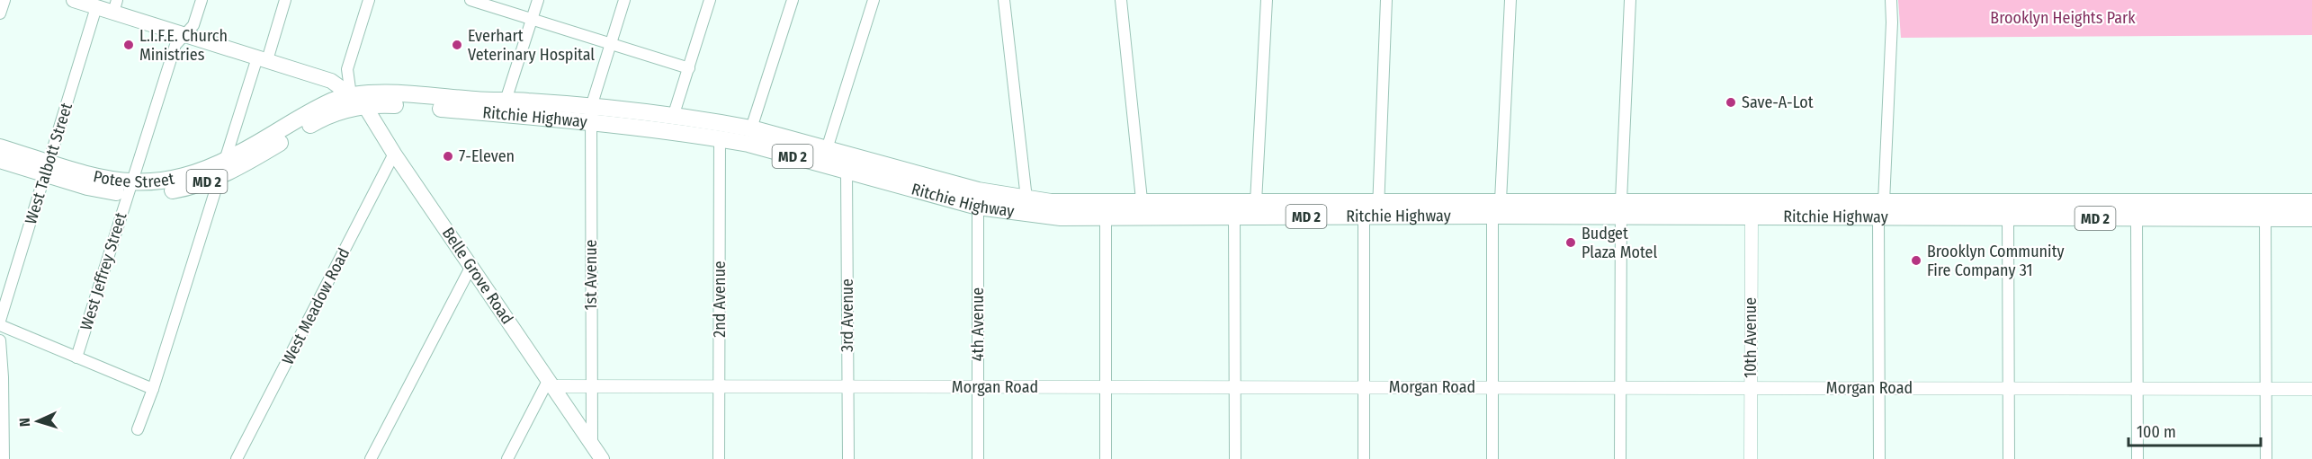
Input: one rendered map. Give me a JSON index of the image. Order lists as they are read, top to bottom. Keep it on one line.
{"streets":{"main road":["Ritchie Highway","MD 2","Potee Street","Belle Grove Road"],"street":["West Talbott Street","West Jeffrey Street","1st Avenue","2nd Avenue","West Meadow Road","3rd Avenue","4th Avenue","10th Avenue","Morgan Road"]},"crossings":[["Ritchie Highway","Potee Street"],["Ritchie Highway","1st Avenue"],["Ritchie Highway","Belle Grove Road"],["Ritchie Highway","2nd Avenue"],["Ritchie Highway","3rd Avenue"],["Ritchie Highway","4th Avenue"],["Ritchie Highway","10th Avenue"],["West Talbott Street","Potee Street"],["Potee Street","West Jeffrey Street"],["Potee Street","Belle Grove Road"],["1st Avenue","Belle Grove Road"],["1st Avenue","Morgan Road"],["Belle Grove Road","West Meadow Road"],["Belle Grove Road","Morgan Road"],["2nd Avenue","Morgan Road"],["3rd Avenue","Morgan Road"],["4th Avenue","Morgan Road"],["10th Avenue","Morgan Road"]],"parks":["Brooklyn Heights Park"],"places":["L.I.F.E. Church Ministries","Everhart Veterinary Hospital","Save-A-Lot","7-Eleven","Budget Plaza Motel","Brooklyn Community Fire Company 31"],"scale_bar":"100 m","north":"left"}
